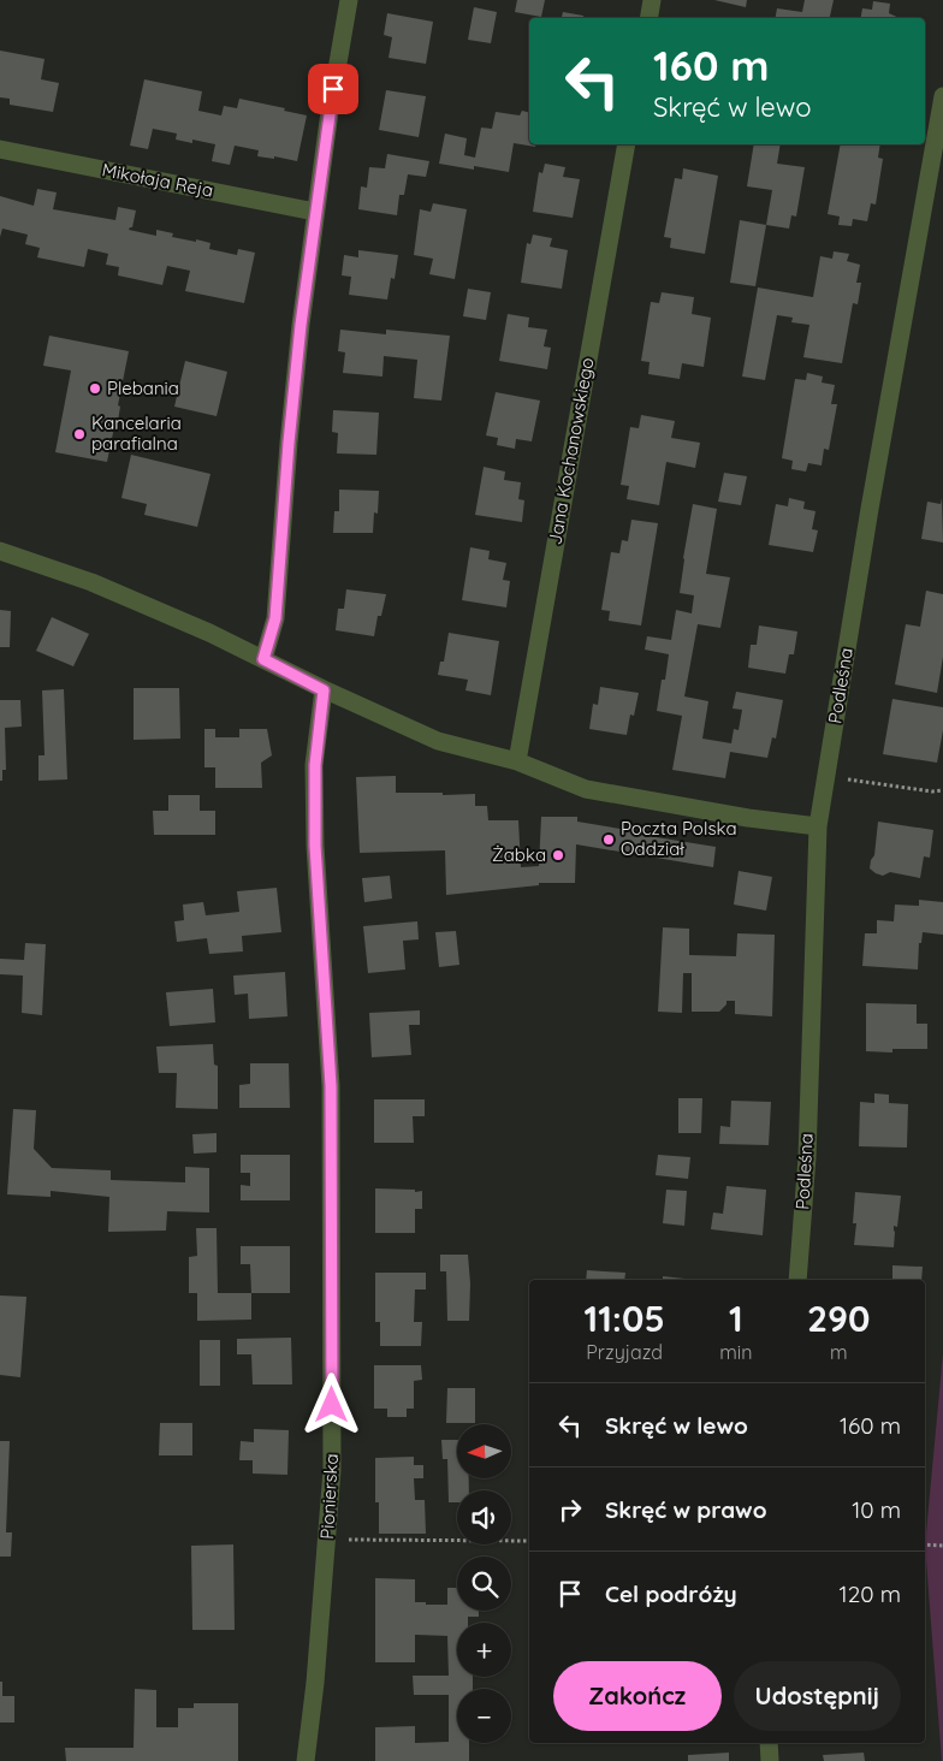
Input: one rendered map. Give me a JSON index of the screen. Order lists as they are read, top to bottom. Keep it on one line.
{"streets":{"street":["Mikołaja Reja","Jana Kochanowskiego","Podleśna","Pionierska"]},"places":["Plebania","Kancelaria parafialna","Poczta Polska Oddział","Żabka"],"north":"left","page":{"turn":["160 m","Skręć w lewo"],"eta":["11:05","Przyjazd","1","min","290","m"],"list":[{"name":"Skręć w lewo","value":"160 m"},{"name":"Skręć w prawo","value":"10 m"},{"name":"Cel podróży","value":"120 m"}],"map_buttons":["+","−"],"buttons":["Zakończ","Udostępnij"]}}
